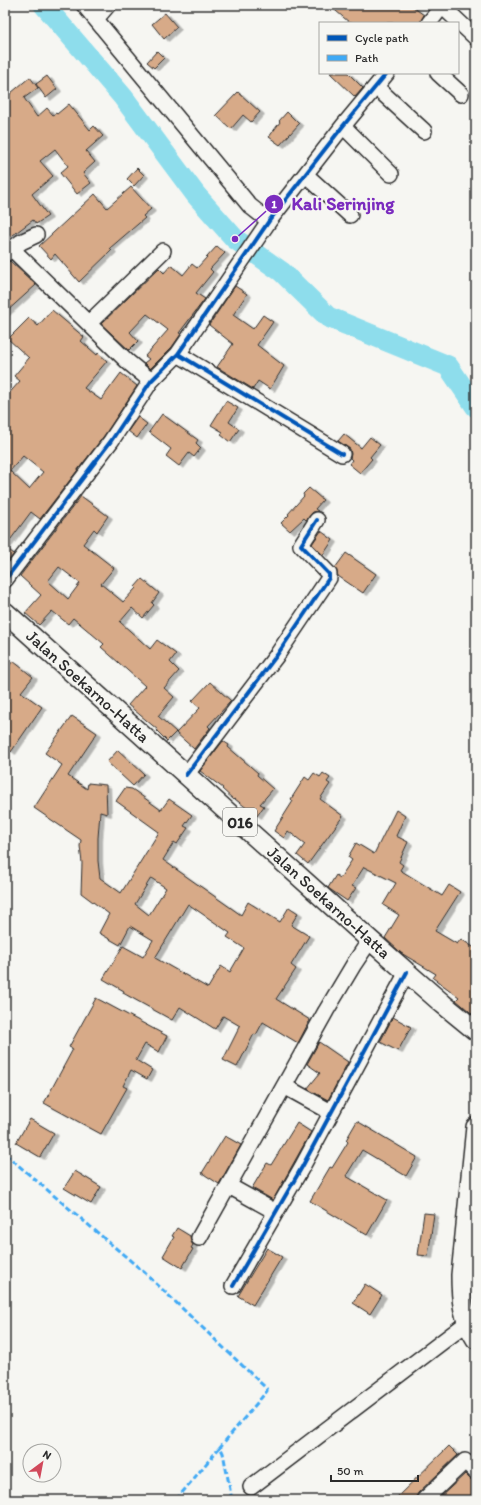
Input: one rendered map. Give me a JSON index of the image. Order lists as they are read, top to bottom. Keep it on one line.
{"streets":{"main road":["Jalan Soekarno-Hatta","016"]},"places":["Kali Serinjing"],"legend":["Cycle path","Path"],"scale_bar":"50 m","north":"top right"}
